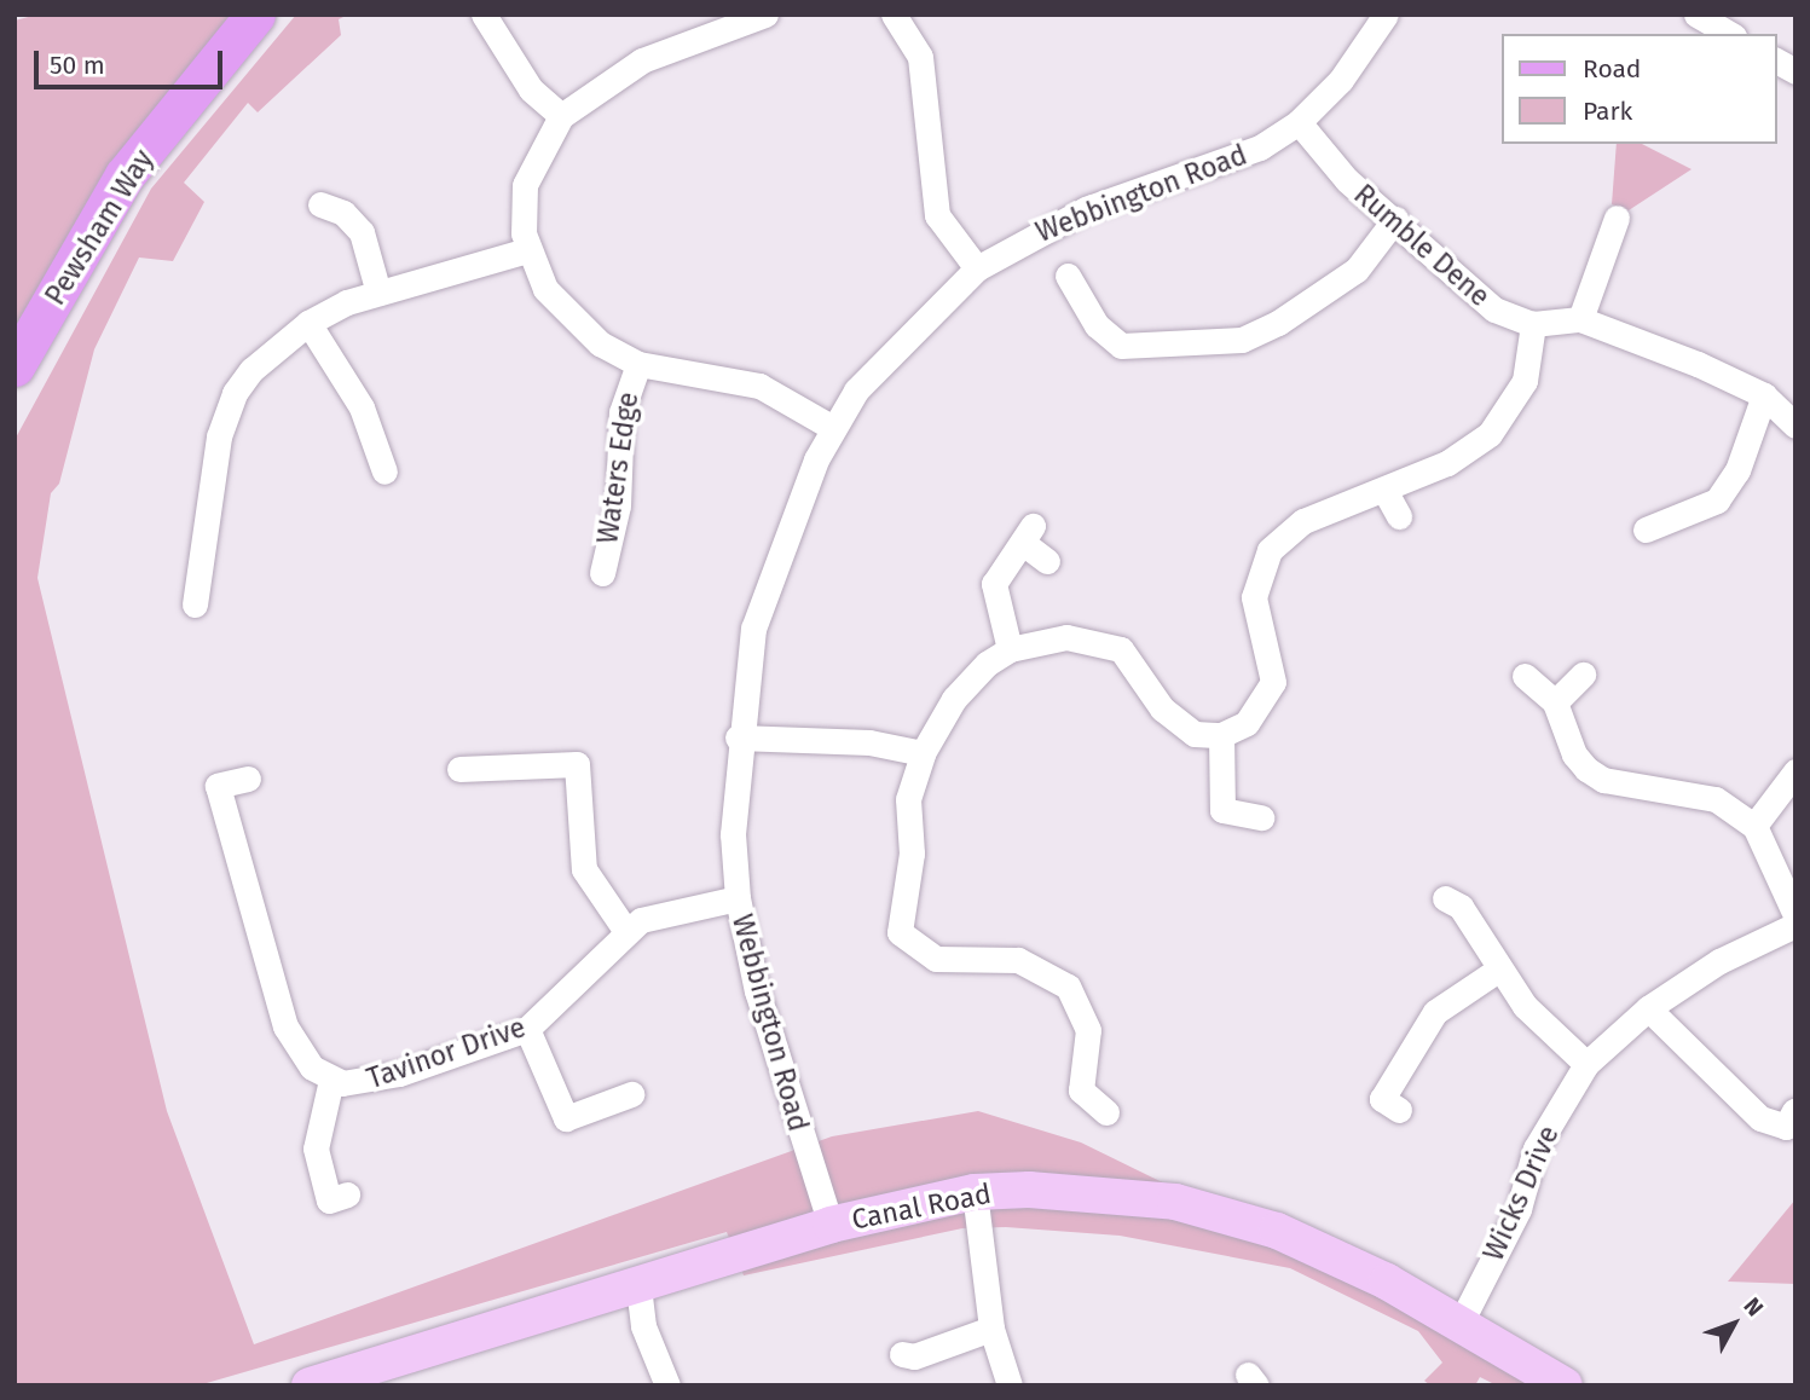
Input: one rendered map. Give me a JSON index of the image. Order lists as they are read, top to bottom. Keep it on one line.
{"streets":{"main road":["Pewsham Way"],"street":["Webbington Road","Rumble Dene","Waters Edge","Tavinor Drive","Wicks Drive","Canal Road"]},"crossings":[["Webbington Road","Rumble Dene"],["Webbington Road","Waters Edge"],["Webbington Road","Tavinor Drive"],["Webbington Road","Canal Road"],["Wicks Drive","Canal Road"]],"legend":["Road","Park"],"scale_bar":"50 m","north":"top right"}
